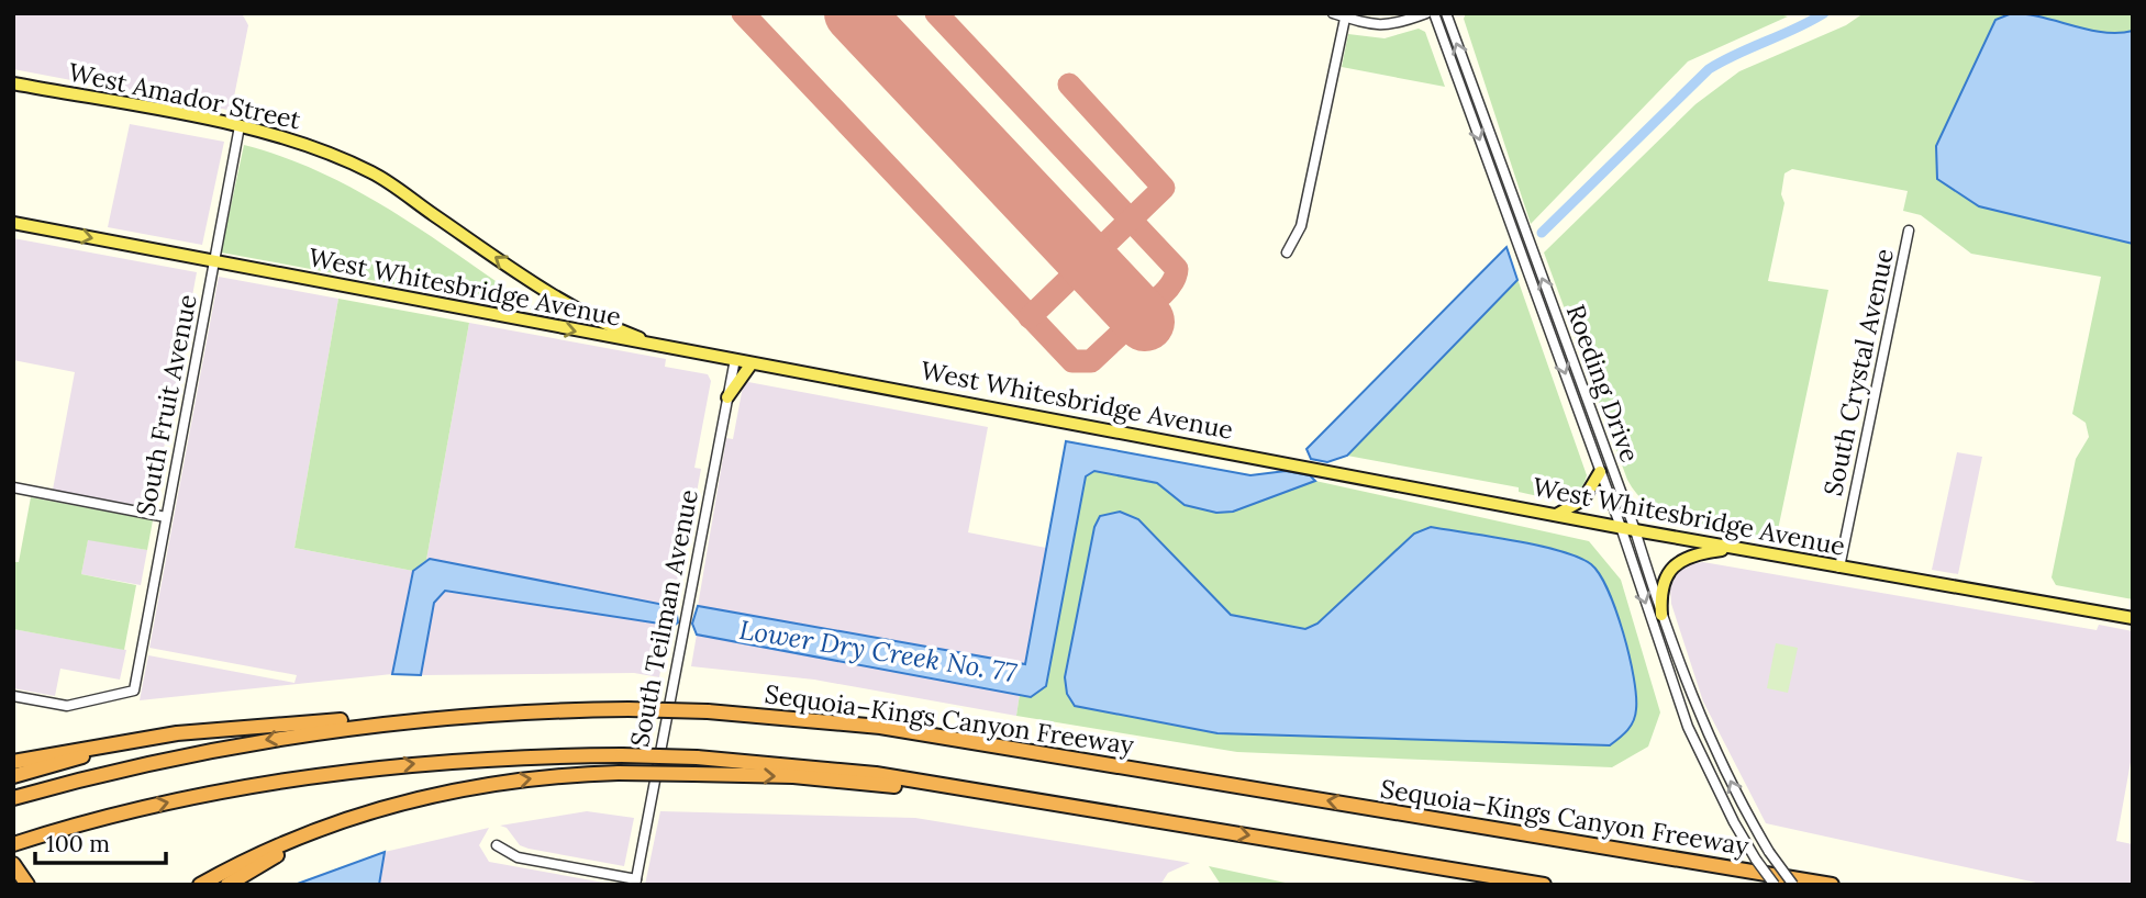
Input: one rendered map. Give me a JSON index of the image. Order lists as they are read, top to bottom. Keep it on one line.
{"streets":{"highway":["Sequoia–Kings Canyon Freeway"],"main road":["West Amador Street","West Whitesbridge Avenue"],"street":["South Crystal Avenue","Roeding Drive","South Fruit Avenue","South Teilman Avenue"]},"crossings":[["West Amador Street","West Whitesbridge Avenue"],["West Amador Street","South Fruit Avenue"],["West Whitesbridge Avenue","South Crystal Avenue"],["West Whitesbridge Avenue","Roeding Drive"],["West Whitesbridge Avenue","South Fruit Avenue"],["West Whitesbridge Avenue","South Teilman Avenue"]],"one_way":["West Amador Street"],"water":["Lower Dry Creek No. 77"],"scale_bar":"100 m"}
